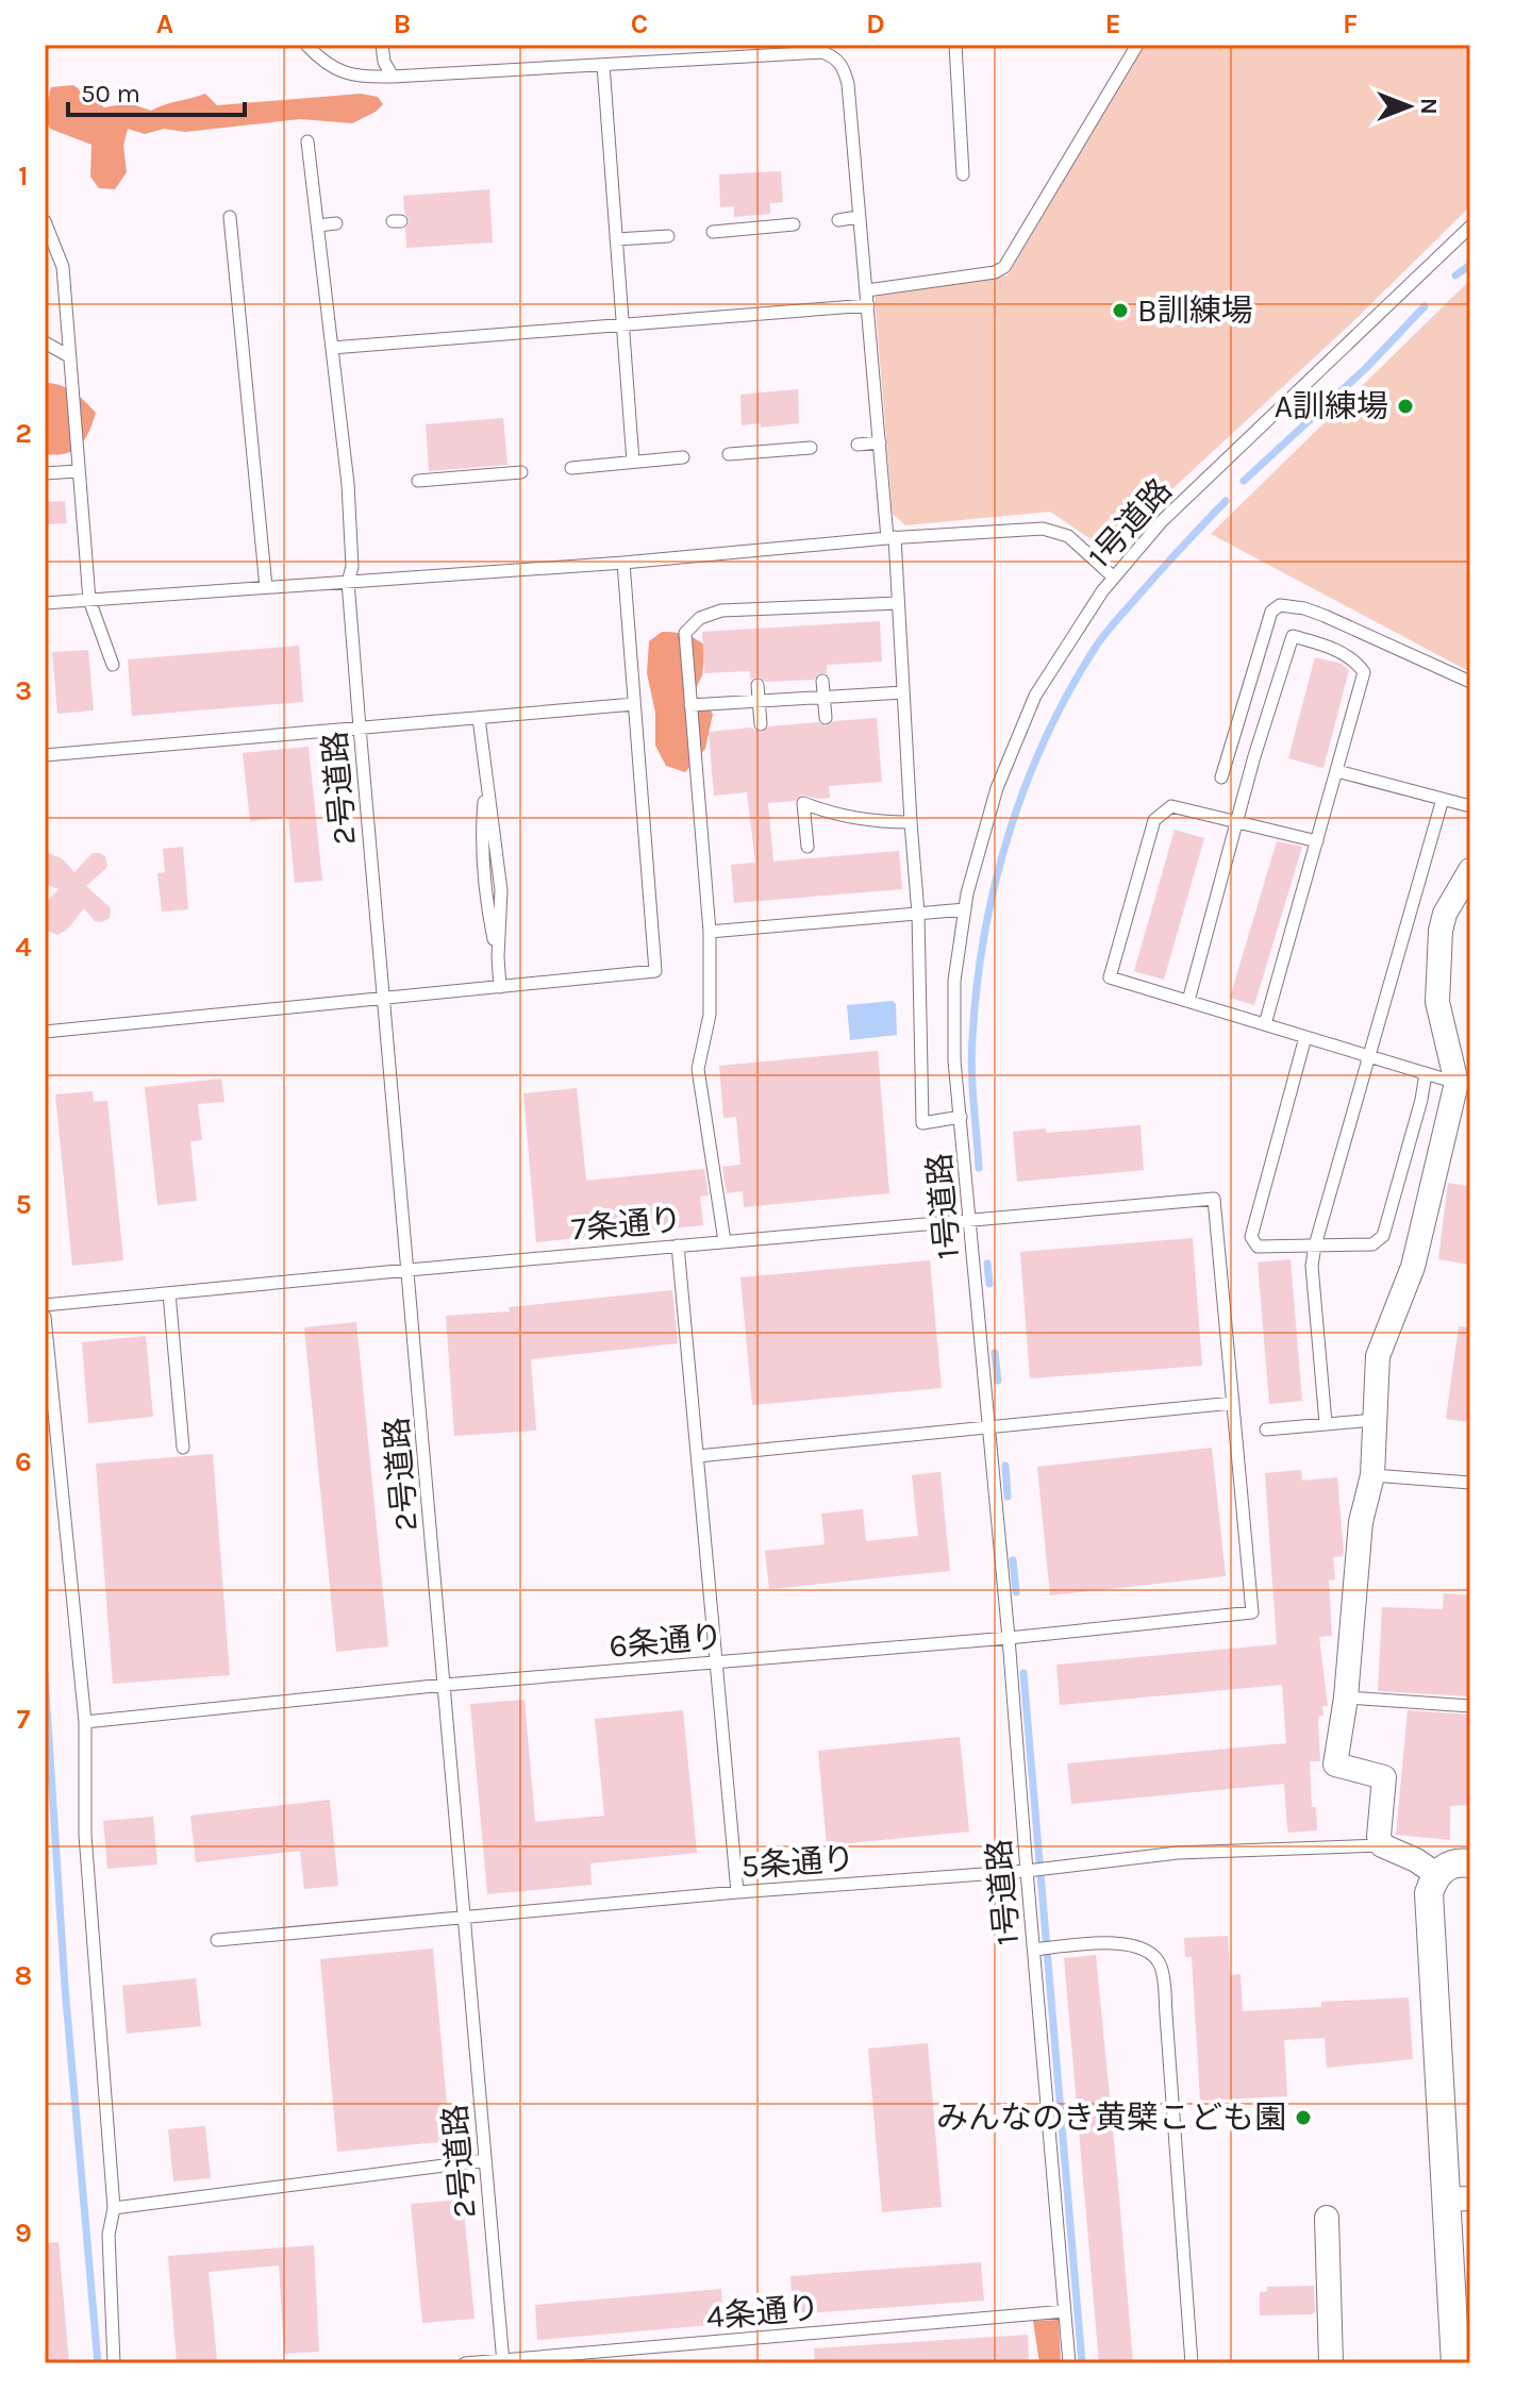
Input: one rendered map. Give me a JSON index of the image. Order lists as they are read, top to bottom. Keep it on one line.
{"streets":{"lane":["1号道路","2号道路","7条通り","6条通り","5条通り","4条通り"]},"crossings":[["1号道路","7条通り"],["1号道路","6条通り"],["1号道路","5条通り"],["1号道路","4条通り"],["2号道路","7条通り"],["2号道路","6条通り"],["2号道路","5条通り"],["2号道路","4条通り"],["7条通り","6条通り"]],"places":["B訓練場","A訓練場","みんなのき黄檗こども園"],"scale_bar":"50 m","north":"right","grid":{"columns":["A","B","C","D","E","F"],"rows":["1","2","3","4","5","6","7","8","9"]}}
